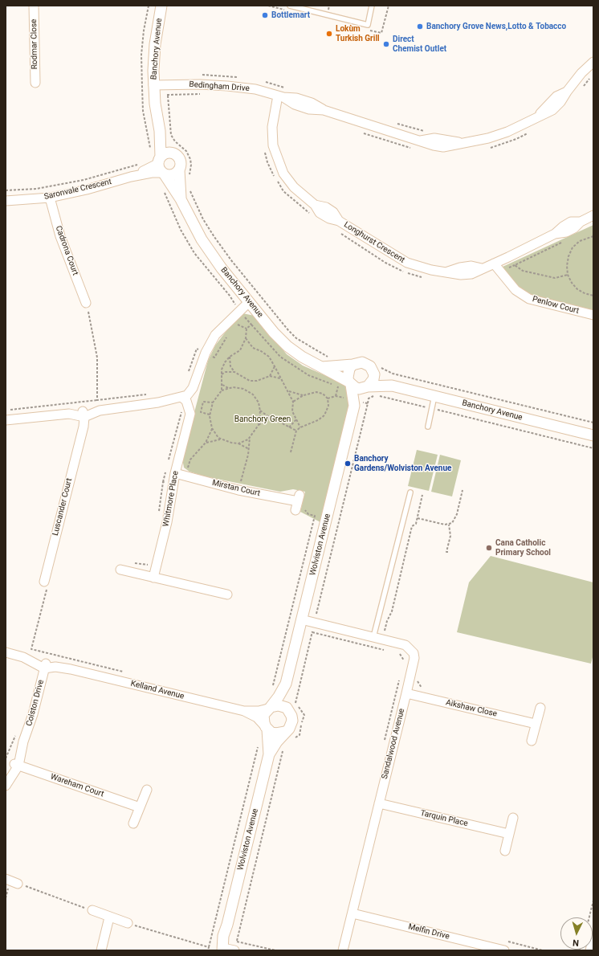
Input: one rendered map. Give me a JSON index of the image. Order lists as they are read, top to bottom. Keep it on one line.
{"streets":{"street":["Rodmar Close","Banchory Avenue","Bedingham Drive","Saronvale Crescent","Longhurst Crescent","Cadrona Court","Penlow Court","Mirstan Court","Whitmore Place","Luscander Court","Wolviston Avenue","Kelland Avenue","Colston Drive","Aikshaw Close","Sandalwood Avenue","Wareham Court","Tarquin Place","Melfin Drive"]},"crossings":[["Banchory Avenue","Bedingham Drive"],["Banchory Avenue","Saronvale Crescent"],["Banchory Avenue","Wolviston Avenue"],["Bedingham Drive","Longhurst Crescent"],["Saronvale Crescent","Cadrona Court"],["Longhurst Crescent","Penlow Court"],["Mirstan Court","Whitmore Place"],["Wolviston Avenue","Kelland Avenue"],["Wolviston Avenue","Sandalwood Avenue"],["Kelland Avenue","Colston Drive"],["Colston Drive","Wareham Court"],["Aikshaw Close","Sandalwood Avenue"],["Sandalwood Avenue","Tarquin Place"],["Sandalwood Avenue","Melfin Drive"]],"parks":["Banchory Green"],"places":["Bottlemart","Banchory Grove News,Lotto & Tobacco","Lokùm Turkish Grill","Direct Chemist Outlet","Banchory Gardens/Wolviston Avenue","Cana Catholic Primary School"],"north":"bottom"}
